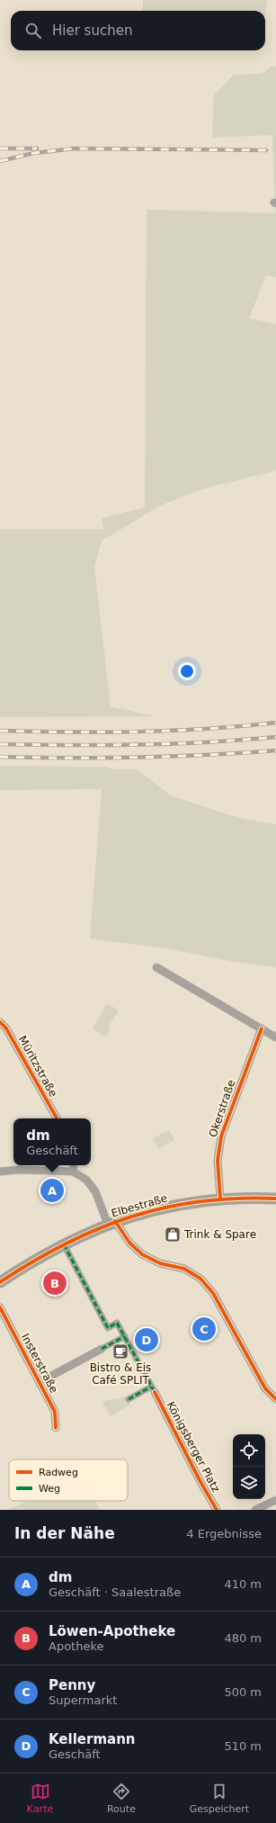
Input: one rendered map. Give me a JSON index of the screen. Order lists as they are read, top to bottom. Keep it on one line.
{"streets":{"main road":["Elbestraße"],"street":["Müritzstraße","Okerstraße","Insterstraße","Königsberger Platz"]},"crossings":[["Okerstraße","Elbestraße"],["Elbestraße","Königsberger Platz"]],"places":{"shop":["Trink & Spare"],"cafe":["Bistro & Eis Café SPLIT"]},"legend":["Radweg","Weg"],"page":{"search":"Hier suchen","popup":["dm","Geschäft"],"pins":["A","B","C","D"],"heading":["In der Nähe","4 Ergebnisse"],"list":[{"mark":"A","name":"dm","note":"Geschäft · Saalestraße","value":"410 m"},{"mark":"B","name":"Löwen-Apotheke","note":"Apotheke","value":"480 m"},{"mark":"C","name":"Penny","note":"Supermarkt","value":"500 m"},{"mark":"D","name":"Kellermann","note":"Geschäft","value":"510 m"}],"nav":["Karte","Route","Gespeichert"]}}
